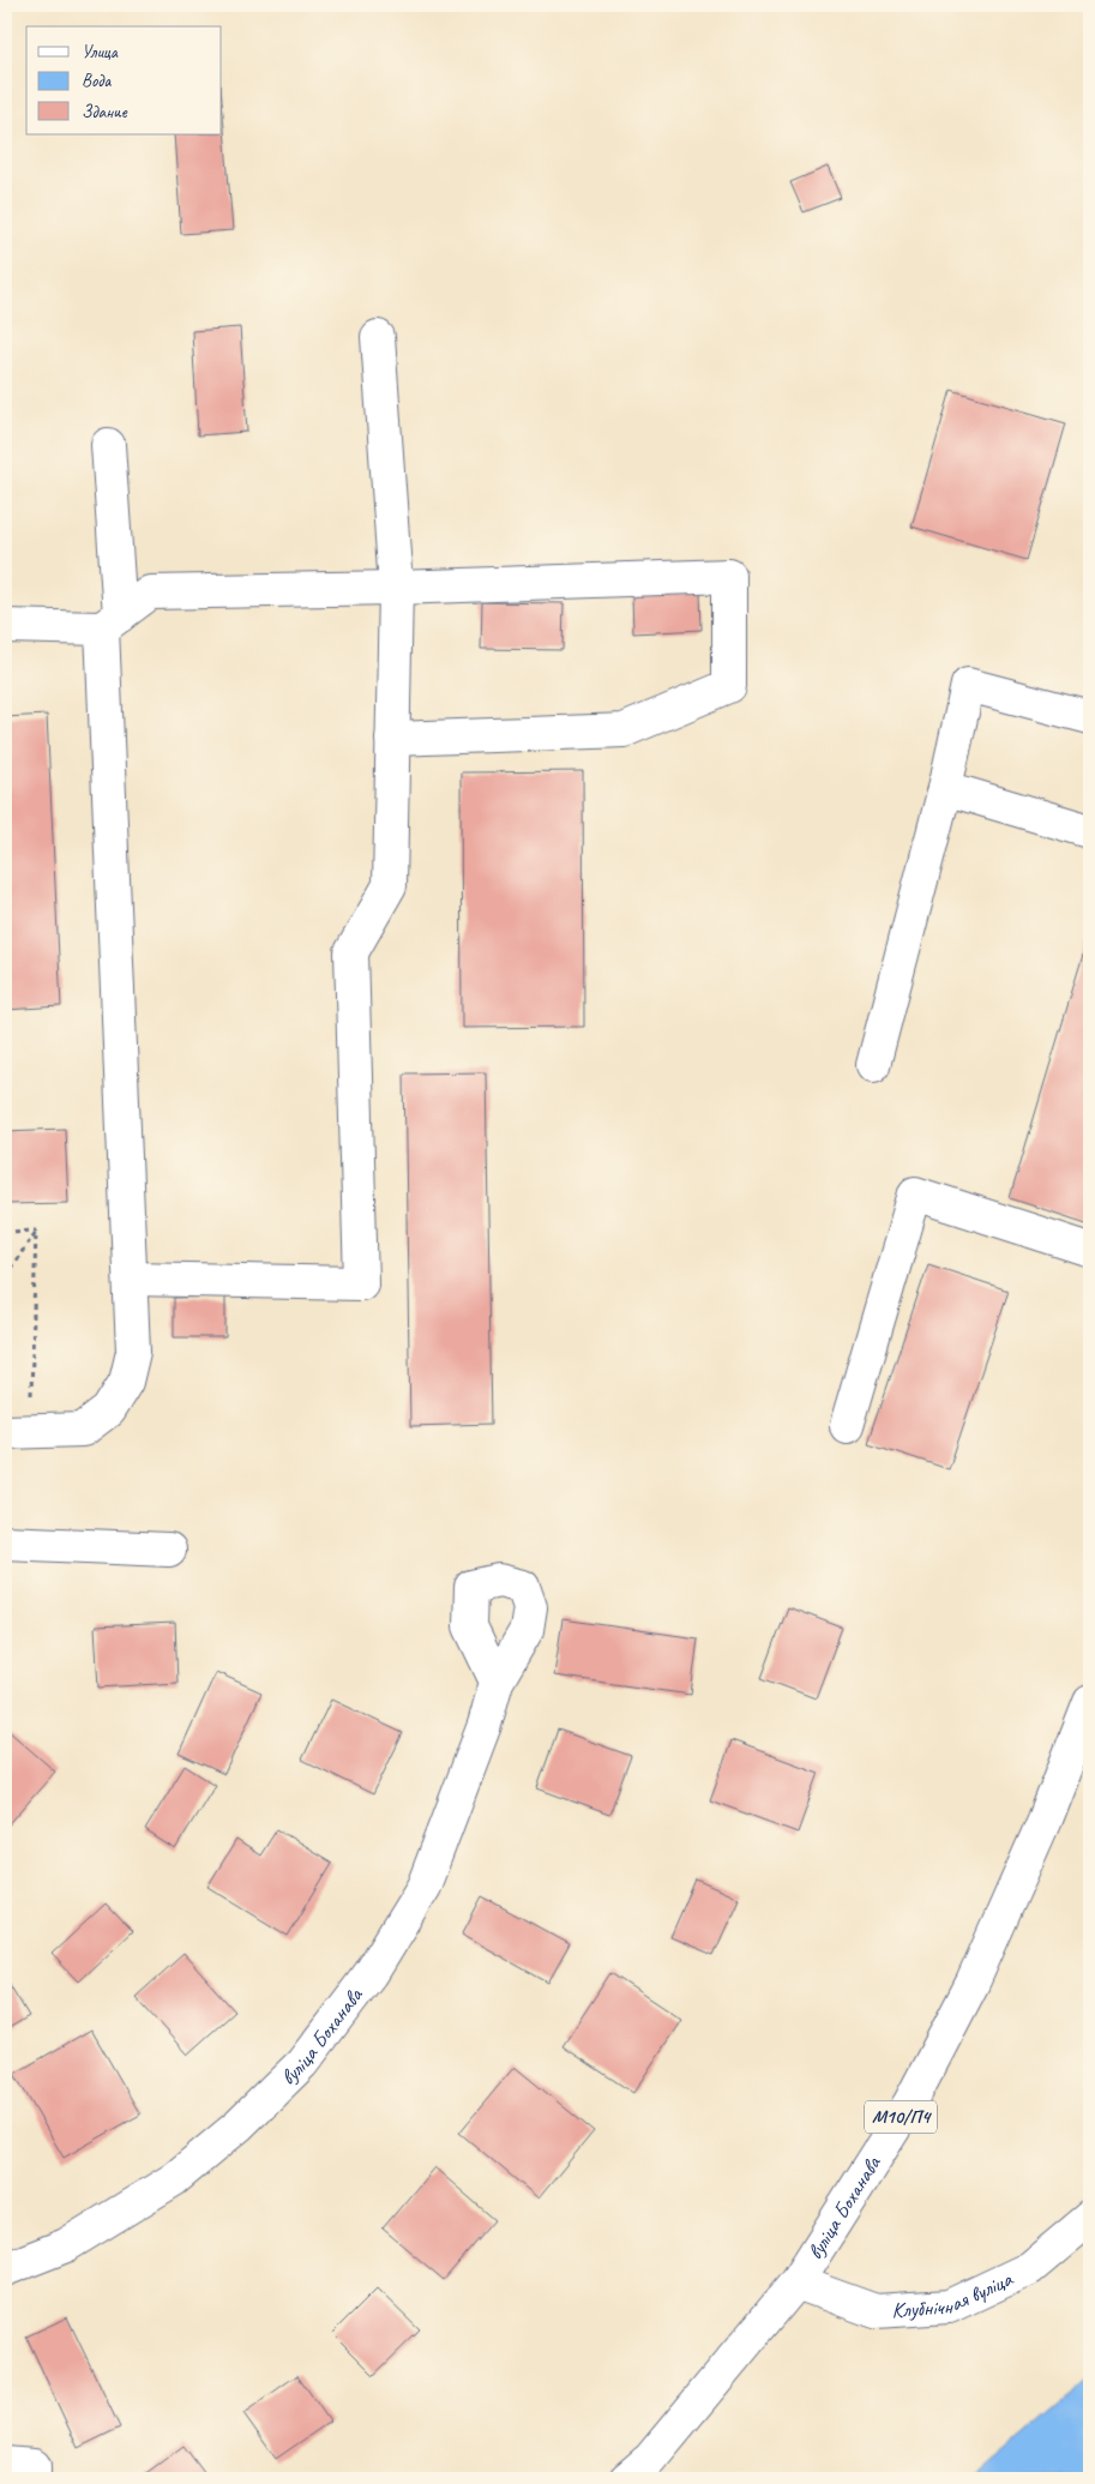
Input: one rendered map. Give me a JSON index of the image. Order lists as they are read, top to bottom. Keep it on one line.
{"streets":{"street":["вуліца Боханава","М10/П4","Клубнічная вуліца"]},"crossings":[["вуліца Боханава","Клубнічная вуліца"]],"legend":["Улица","Вода","Здание"]}
